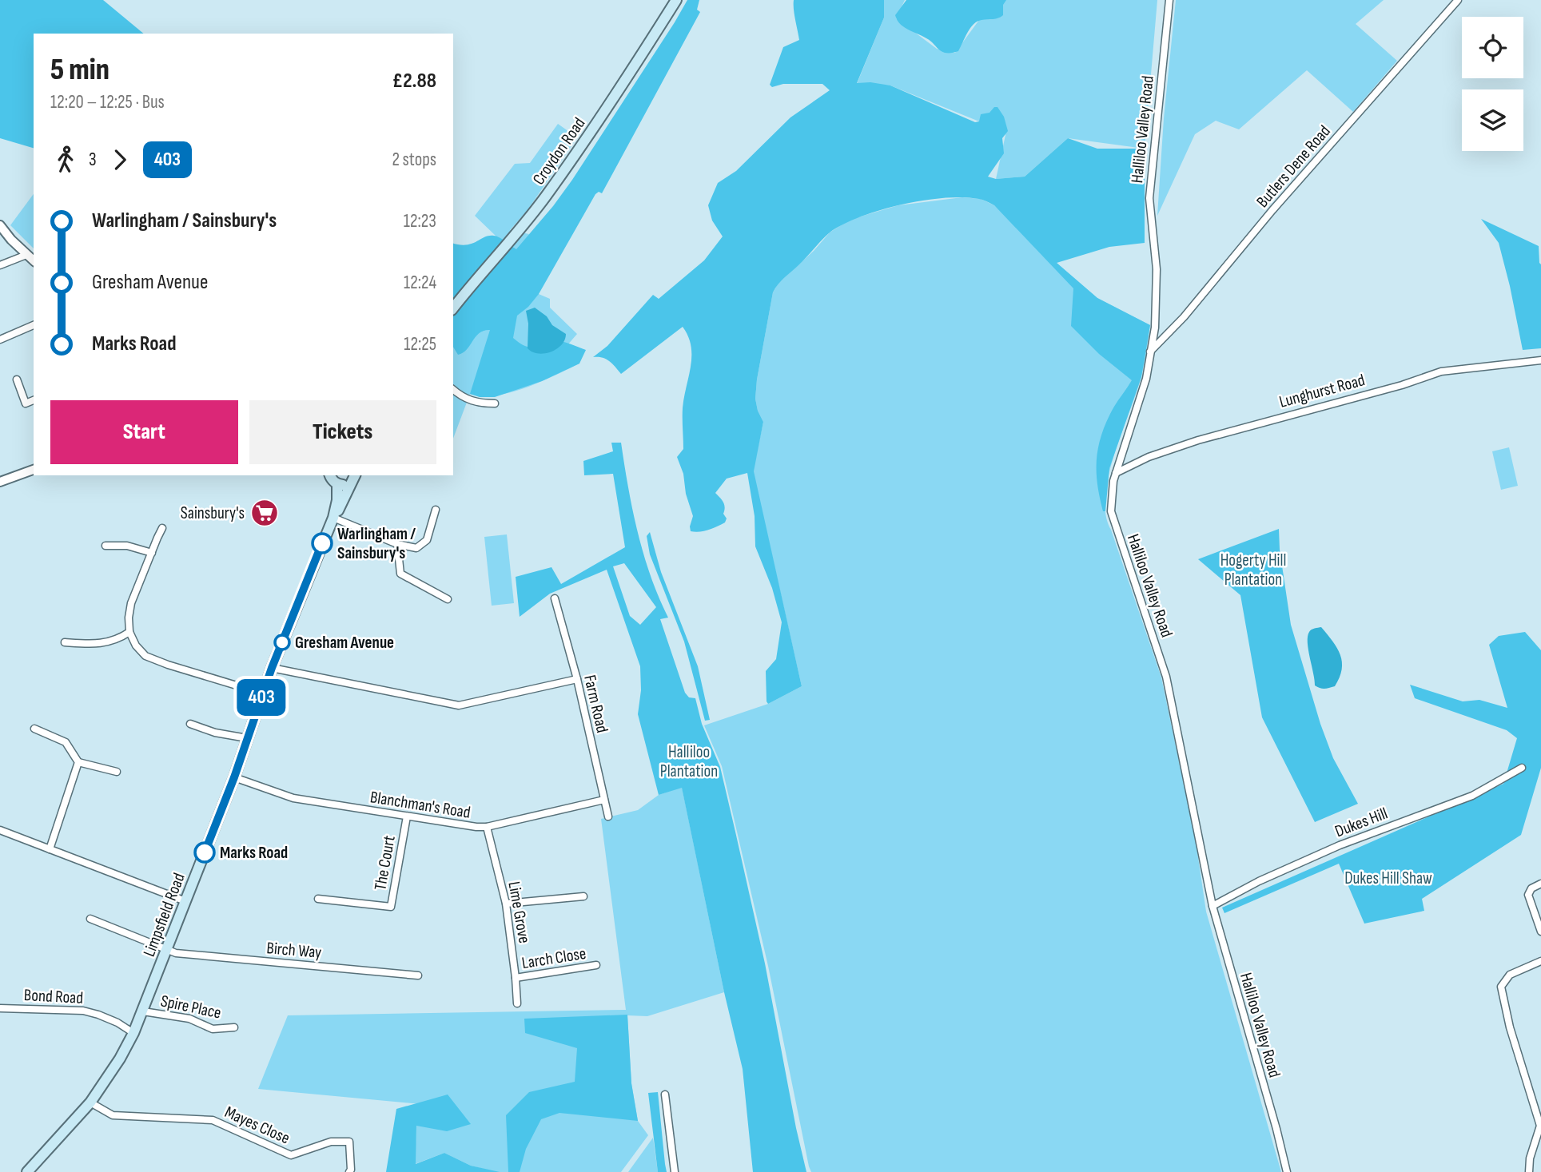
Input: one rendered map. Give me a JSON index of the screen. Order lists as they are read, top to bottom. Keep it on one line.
{"streets":{"main road":["Croydon Road","Limpsfield Road"],"street":["Halliloo Valley Road","Butlers Dene Road","Lunghurst Road","Farm Road","Blanchman's Road","Dukes Hill","The Court","Lime Grove","Birch Way","Larch Close","Bond Road","Spire Place","Mayes Close"]},"crossings":[["Halliloo Valley Road","Butlers Dene Road"],["Halliloo Valley Road","Lunghurst Road"],["Halliloo Valley Road","Dukes Hill"],["Farm Road","Blanchman's Road"],["Blanchman's Road","The Court"],["Blanchman's Road","Lime Grove"],["Blanchman's Road","Limpsfield Road"],["Lime Grove","Larch Close"],["Limpsfield Road","Birch Way"],["Limpsfield Road","Bond Road"],["Limpsfield Road","Spire Place"],["Limpsfield Road","Mayes Close"]],"parks":["Hogerty Hill Plantation","Halliloo Plantation","Dukes Hill Shaw"],"places":{"supermarket":["Sainsbury's"],"other":["Warlingham / Sainsbury's","Gresham Avenue","Marks Road"]},"lines":["bus line 403"],"page":{"on_map":"403","heading":["5 min","12:20 – 12:25 · Bus","£2.88"],"legs":["3","403","2 stops"],"list":[{"name":"Warlingham / Sainsbury's","value":"12:23"},{"name":"Gresham Avenue","value":"12:24"},{"name":"Marks Road","value":"12:25"}],"buttons":["Start","Tickets"]}}
